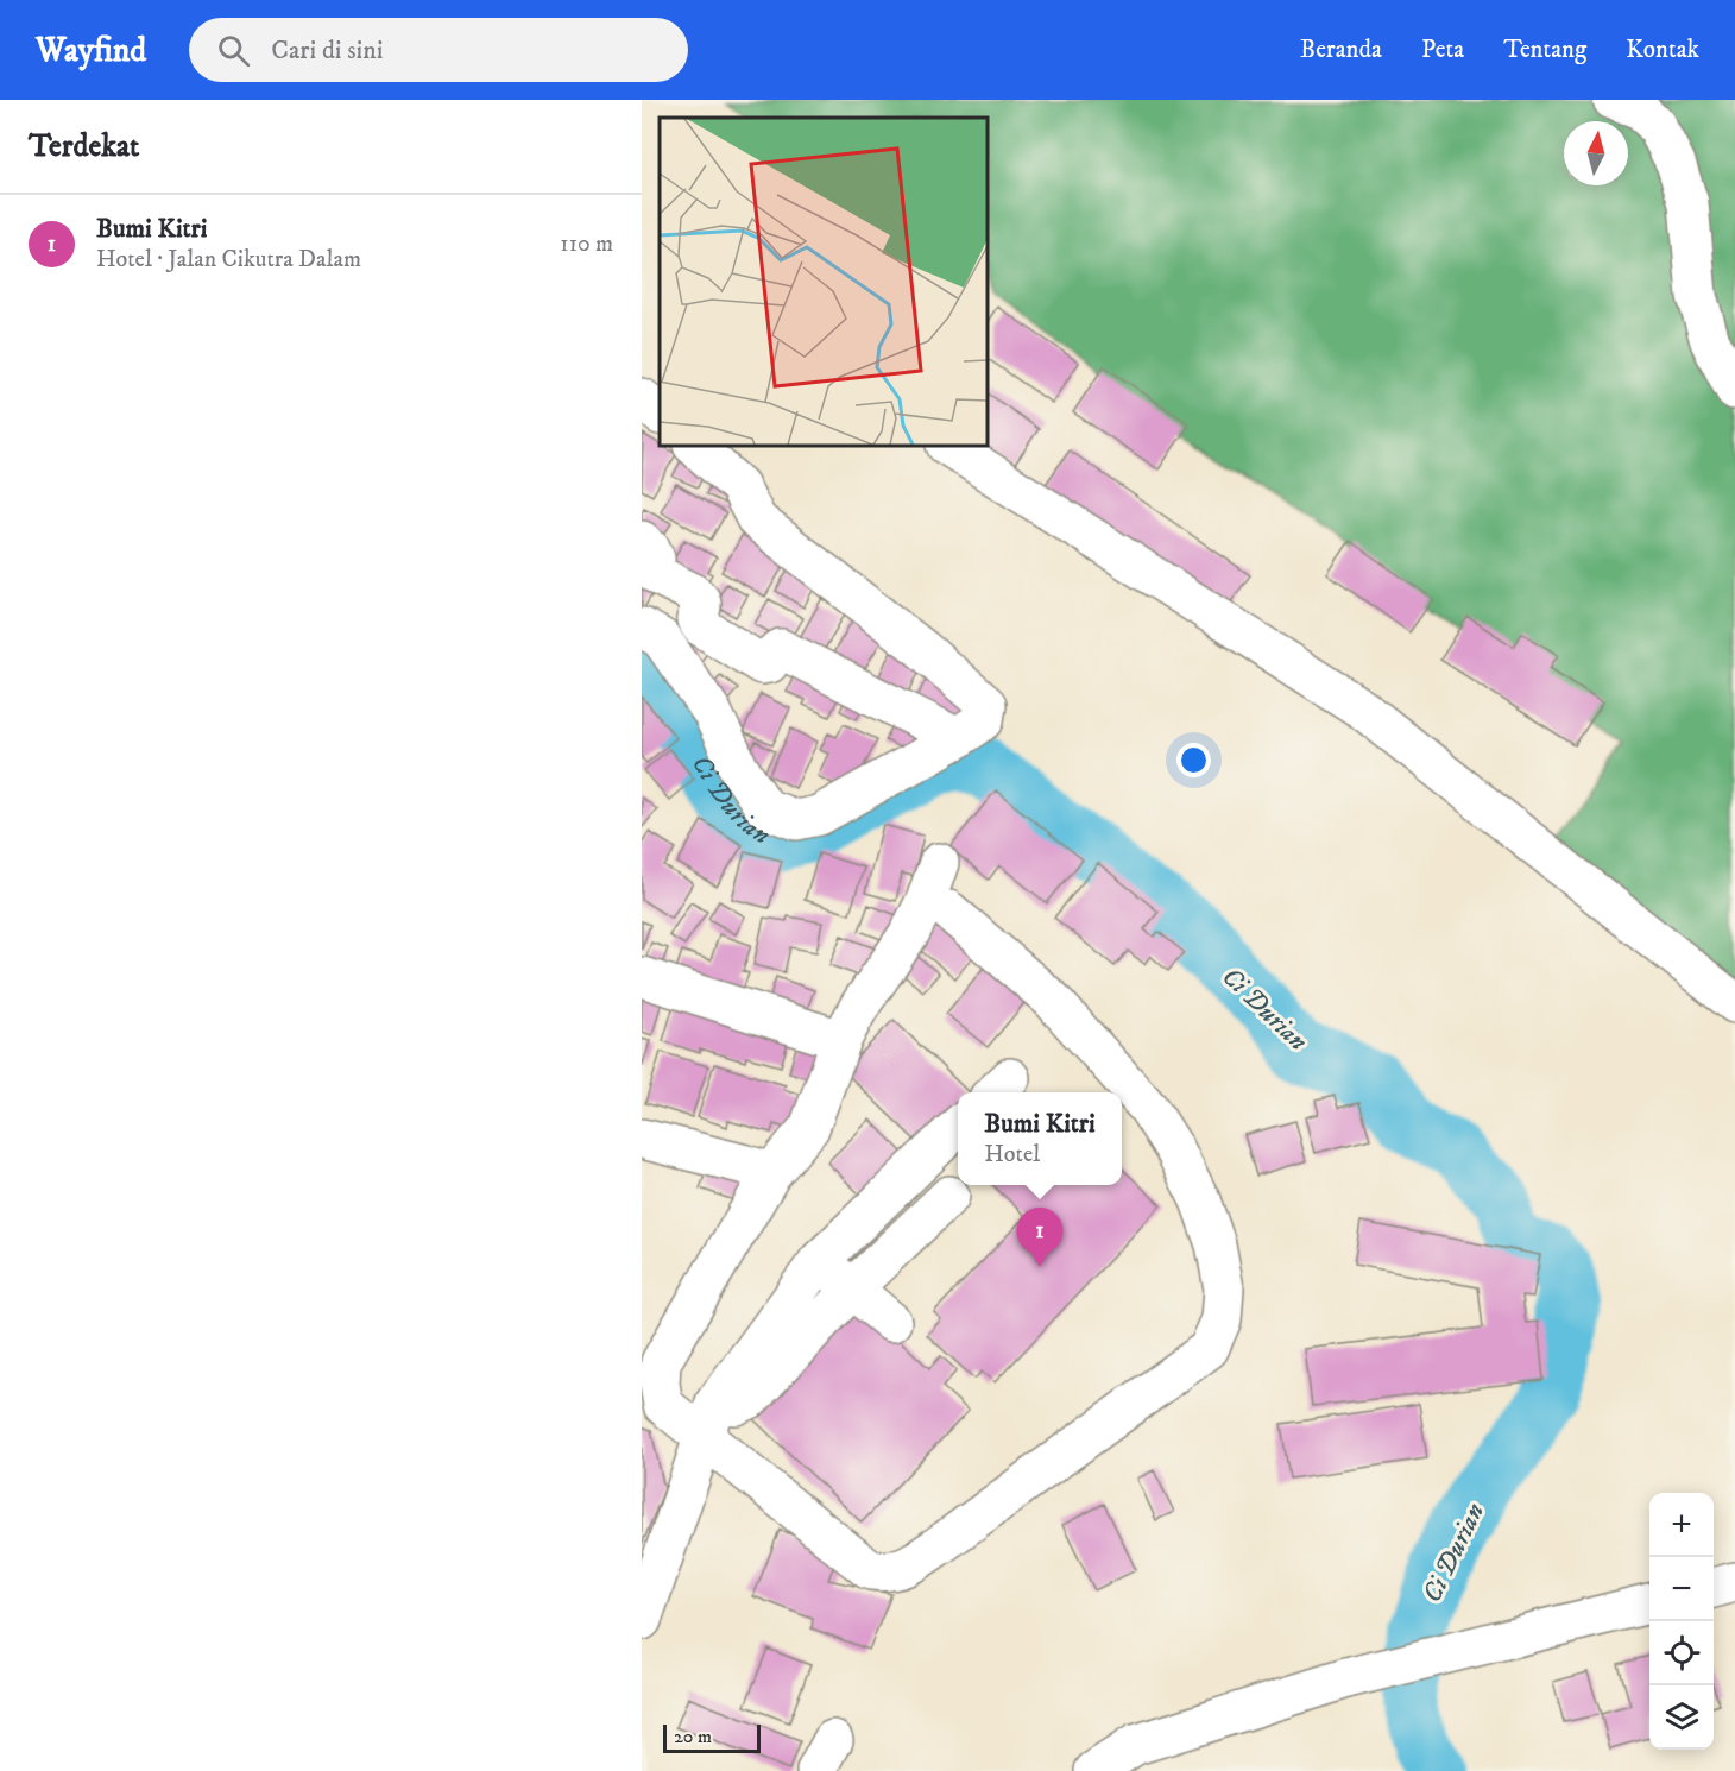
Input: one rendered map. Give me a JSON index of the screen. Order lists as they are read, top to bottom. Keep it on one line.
{"water":["Ci Durian"],"scale_bar":"20 m","north":"top","page":{"header":"Wayfind","search":"Cari di sini","nav":["Beranda","Peta","Tentang","Kontak"],"heading":"Terdekat","list":[{"mark":"1","name":"Bumi Kitri","note":"Hotel · Jalan Cikutra Dalam","value":"110 m"}],"popup":["Bumi Kitri","Hotel"],"pins":"1","map_buttons":["+","−"],"scale":"20 m"}}
